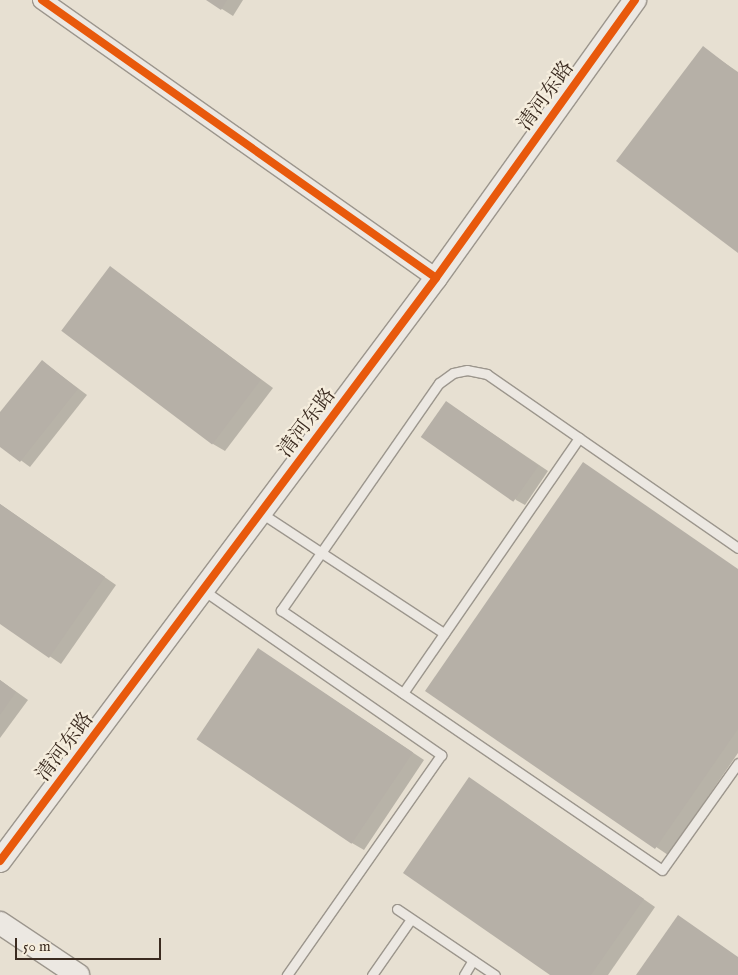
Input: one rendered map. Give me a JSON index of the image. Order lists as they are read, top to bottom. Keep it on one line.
{"streets":{"street":["清河东路"]},"scale_bar":"50 m"}
